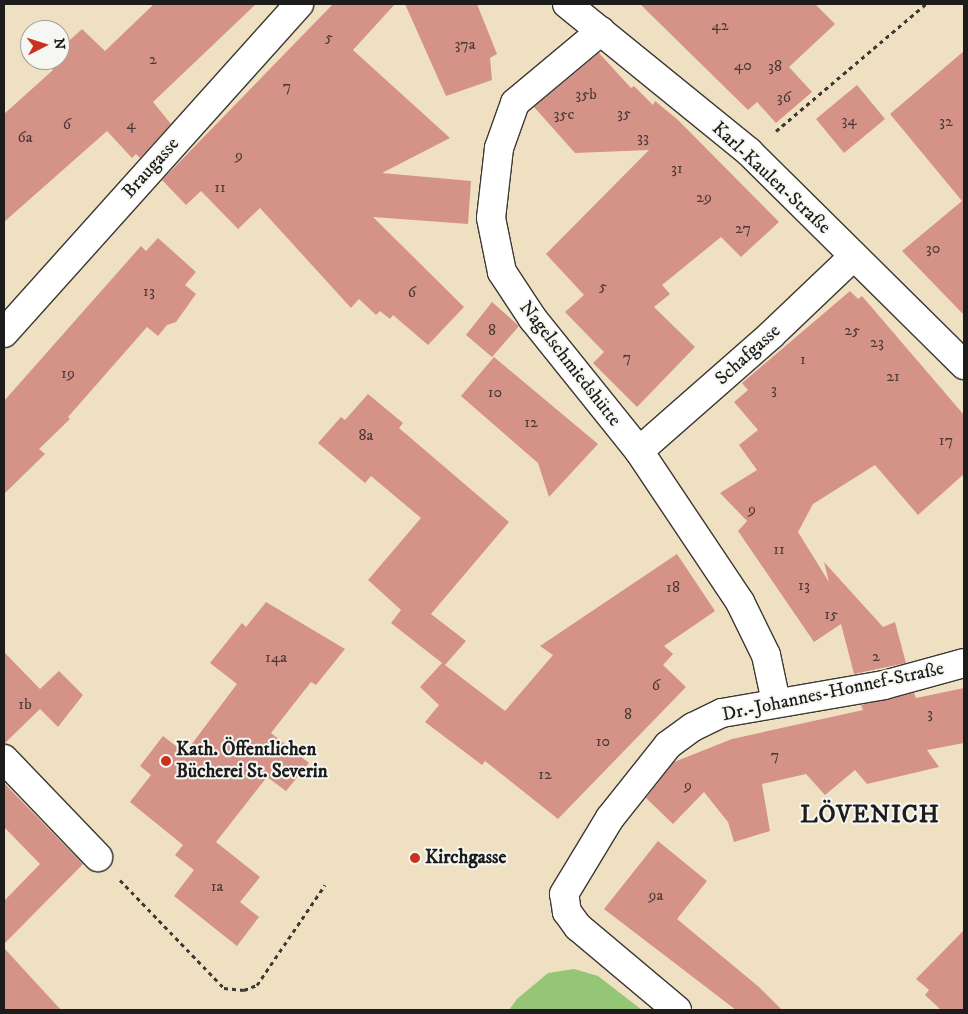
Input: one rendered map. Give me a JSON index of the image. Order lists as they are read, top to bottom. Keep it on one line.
{"streets":{"street":["Braugasse","Karl-Kaulen-Straße","Schafgasse","Nagelschmiedshütte","Dr.-Johannes-Honnef-Straße"]},"crossings":[["Karl-Kaulen-Straße","Schafgasse"],["Karl-Kaulen-Straße","Nagelschmiedshütte"],["Schafgasse","Nagelschmiedshütte"],["Nagelschmiedshütte","Dr.-Johannes-Honnef-Straße"]],"districts":["LÖVENICH"],"places":["Kath. Öffentlichen Bücherei St. Severin","Kirchgasse"],"house_numbers":["42","5","37a","2","40","38","7","35b","36","35","35c","34","32","6","4","6a","33","9","31","11","29","27","30","5","13","6","8","25","23","7","1","19","21","3","10","12","8a","17","9","11","13","18","15","2","14a","6","1b","3","8","10","7","12","9","1a","9a"],"north":"right"}
